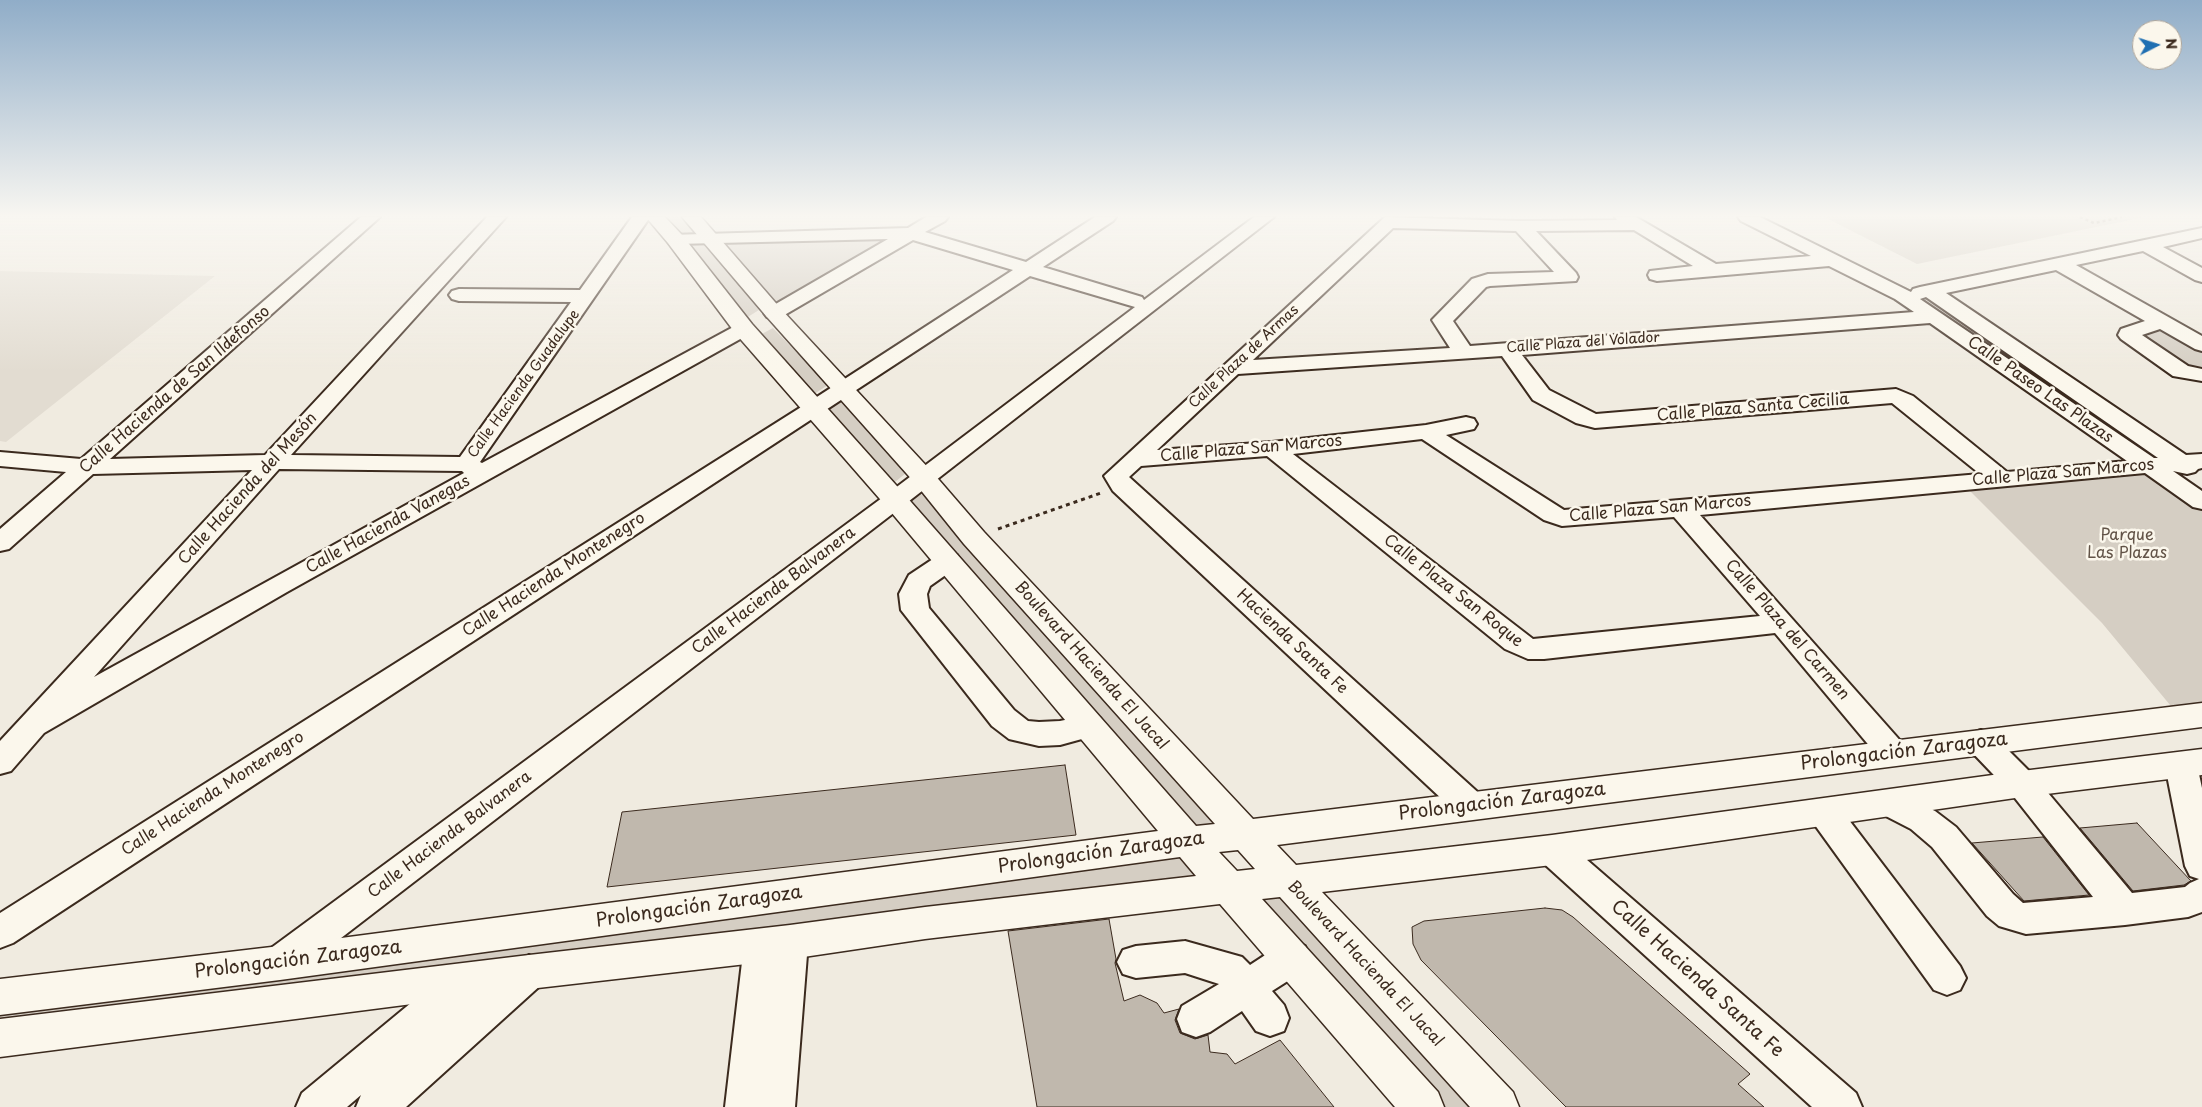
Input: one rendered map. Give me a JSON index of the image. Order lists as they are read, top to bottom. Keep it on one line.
{"streets":{"main road":["Boulevard Hacienda El Jacal","Prolongación Zaragoza"],"street":["Calle Plaza del Volador","Calle Plaza de Armas","Calle Hacienda Guadalupe","Calle Hacienda de San Ildefonso","Calle Paseo Las Plazas","Calle Plaza Santa Cecilia","Calle Plaza San Marcos","Calle Hacienda del Mesón","Calle Hacienda Vanegas","Calle Hacienda Montenegro","Calle Hacienda Balvanera","Calle Plaza San Roque","Calle Plaza del Carmen","Hacienda Santa Fe","Calle Hacienda Santa Fe"]},"crossings":[["Calle Plaza del Volador","Calle Plaza de Armas"],["Calle Plaza del Volador","Calle Paseo Las Plazas"],["Calle Plaza del Volador","Calle Plaza Santa Cecilia"],["Calle Plaza de Armas","Calle Plaza San Marcos"],["Calle Plaza de Armas","Hacienda Santa Fe"],["Calle Hacienda Guadalupe","Calle Hacienda Vanegas"],["Calle Paseo Las Plazas","Calle Plaza San Marcos"],["Calle Plaza Santa Cecilia","Calle Plaza San Marcos"],["Calle Plaza San Marcos","Calle Plaza San Roque"],["Calle Plaza San Marcos","Calle Plaza del Carmen"],["Calle Plaza San Marcos","Hacienda Santa Fe"],["Calle Hacienda del Mesón","Calle Hacienda Vanegas"],["Calle Hacienda Montenegro","Boulevard Hacienda El Jacal"],["Calle Hacienda Balvanera","Boulevard Hacienda El Jacal"],["Calle Hacienda Balvanera","Prolongación Zaragoza"],["Calle Plaza San Roque","Calle Plaza del Carmen"],["Calle Plaza del Carmen","Prolongación Zaragoza"],["Hacienda Santa Fe","Prolongación Zaragoza"],["Boulevard Hacienda El Jacal","Prolongación Zaragoza"]],"parks":["Parque Las Plazas"],"north":"right"}
